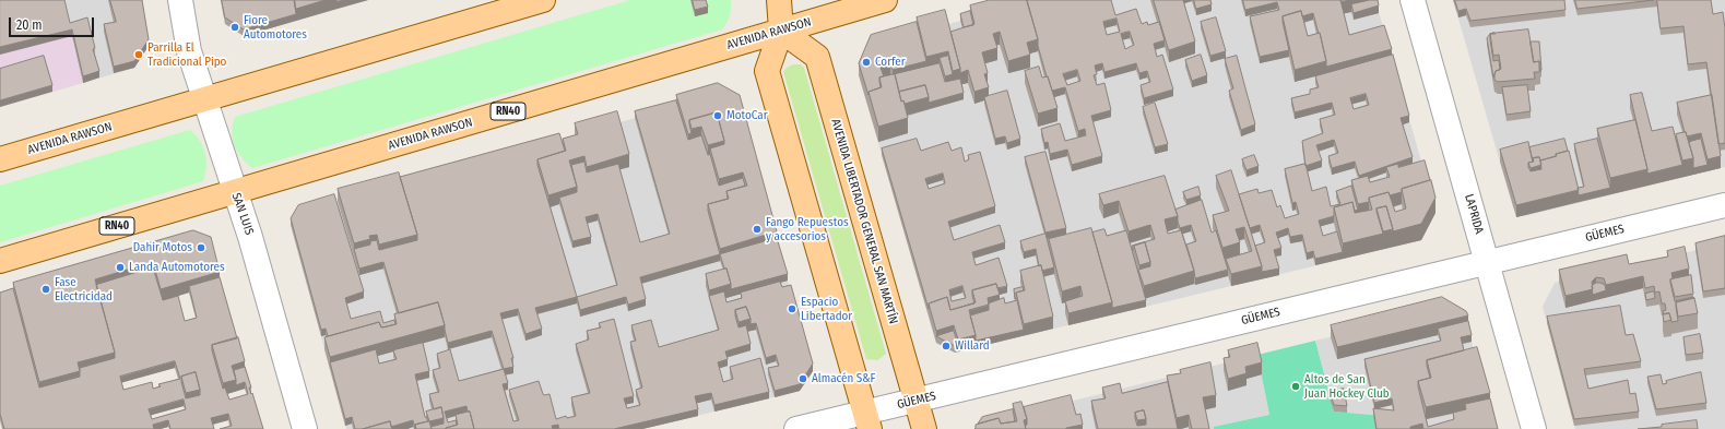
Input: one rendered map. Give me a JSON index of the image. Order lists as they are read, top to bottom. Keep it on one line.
{"streets":{"main road":["AVENIDA RAWSON","RN40","AVENIDA LIBERTADOR GENERAL SAN MARTÍN"],"street":["SAN LUIS","LAPRIDA","GÜEMES"]},"crossings":[["AVENIDA RAWSON","SAN LUIS"],["AVENIDA RAWSON","AVENIDA LIBERTADOR GENERAL SAN MARTÍN"],["LAPRIDA","GÜEMES"],["AVENIDA LIBERTADOR GENERAL SAN MARTÍN","GÜEMES"]],"places":["Fiore Automotores","Parrilla El Tradicional Pipo","Corfer","MotoCar","Fango Repuestos y accesorios","Dahir Motos","Landa Automotores","Fase Electricidad","Espacio Libertador","Willard","Almacén S&F","Altos de San Juan Hockey Club"],"scale_bar":"20 m"}
